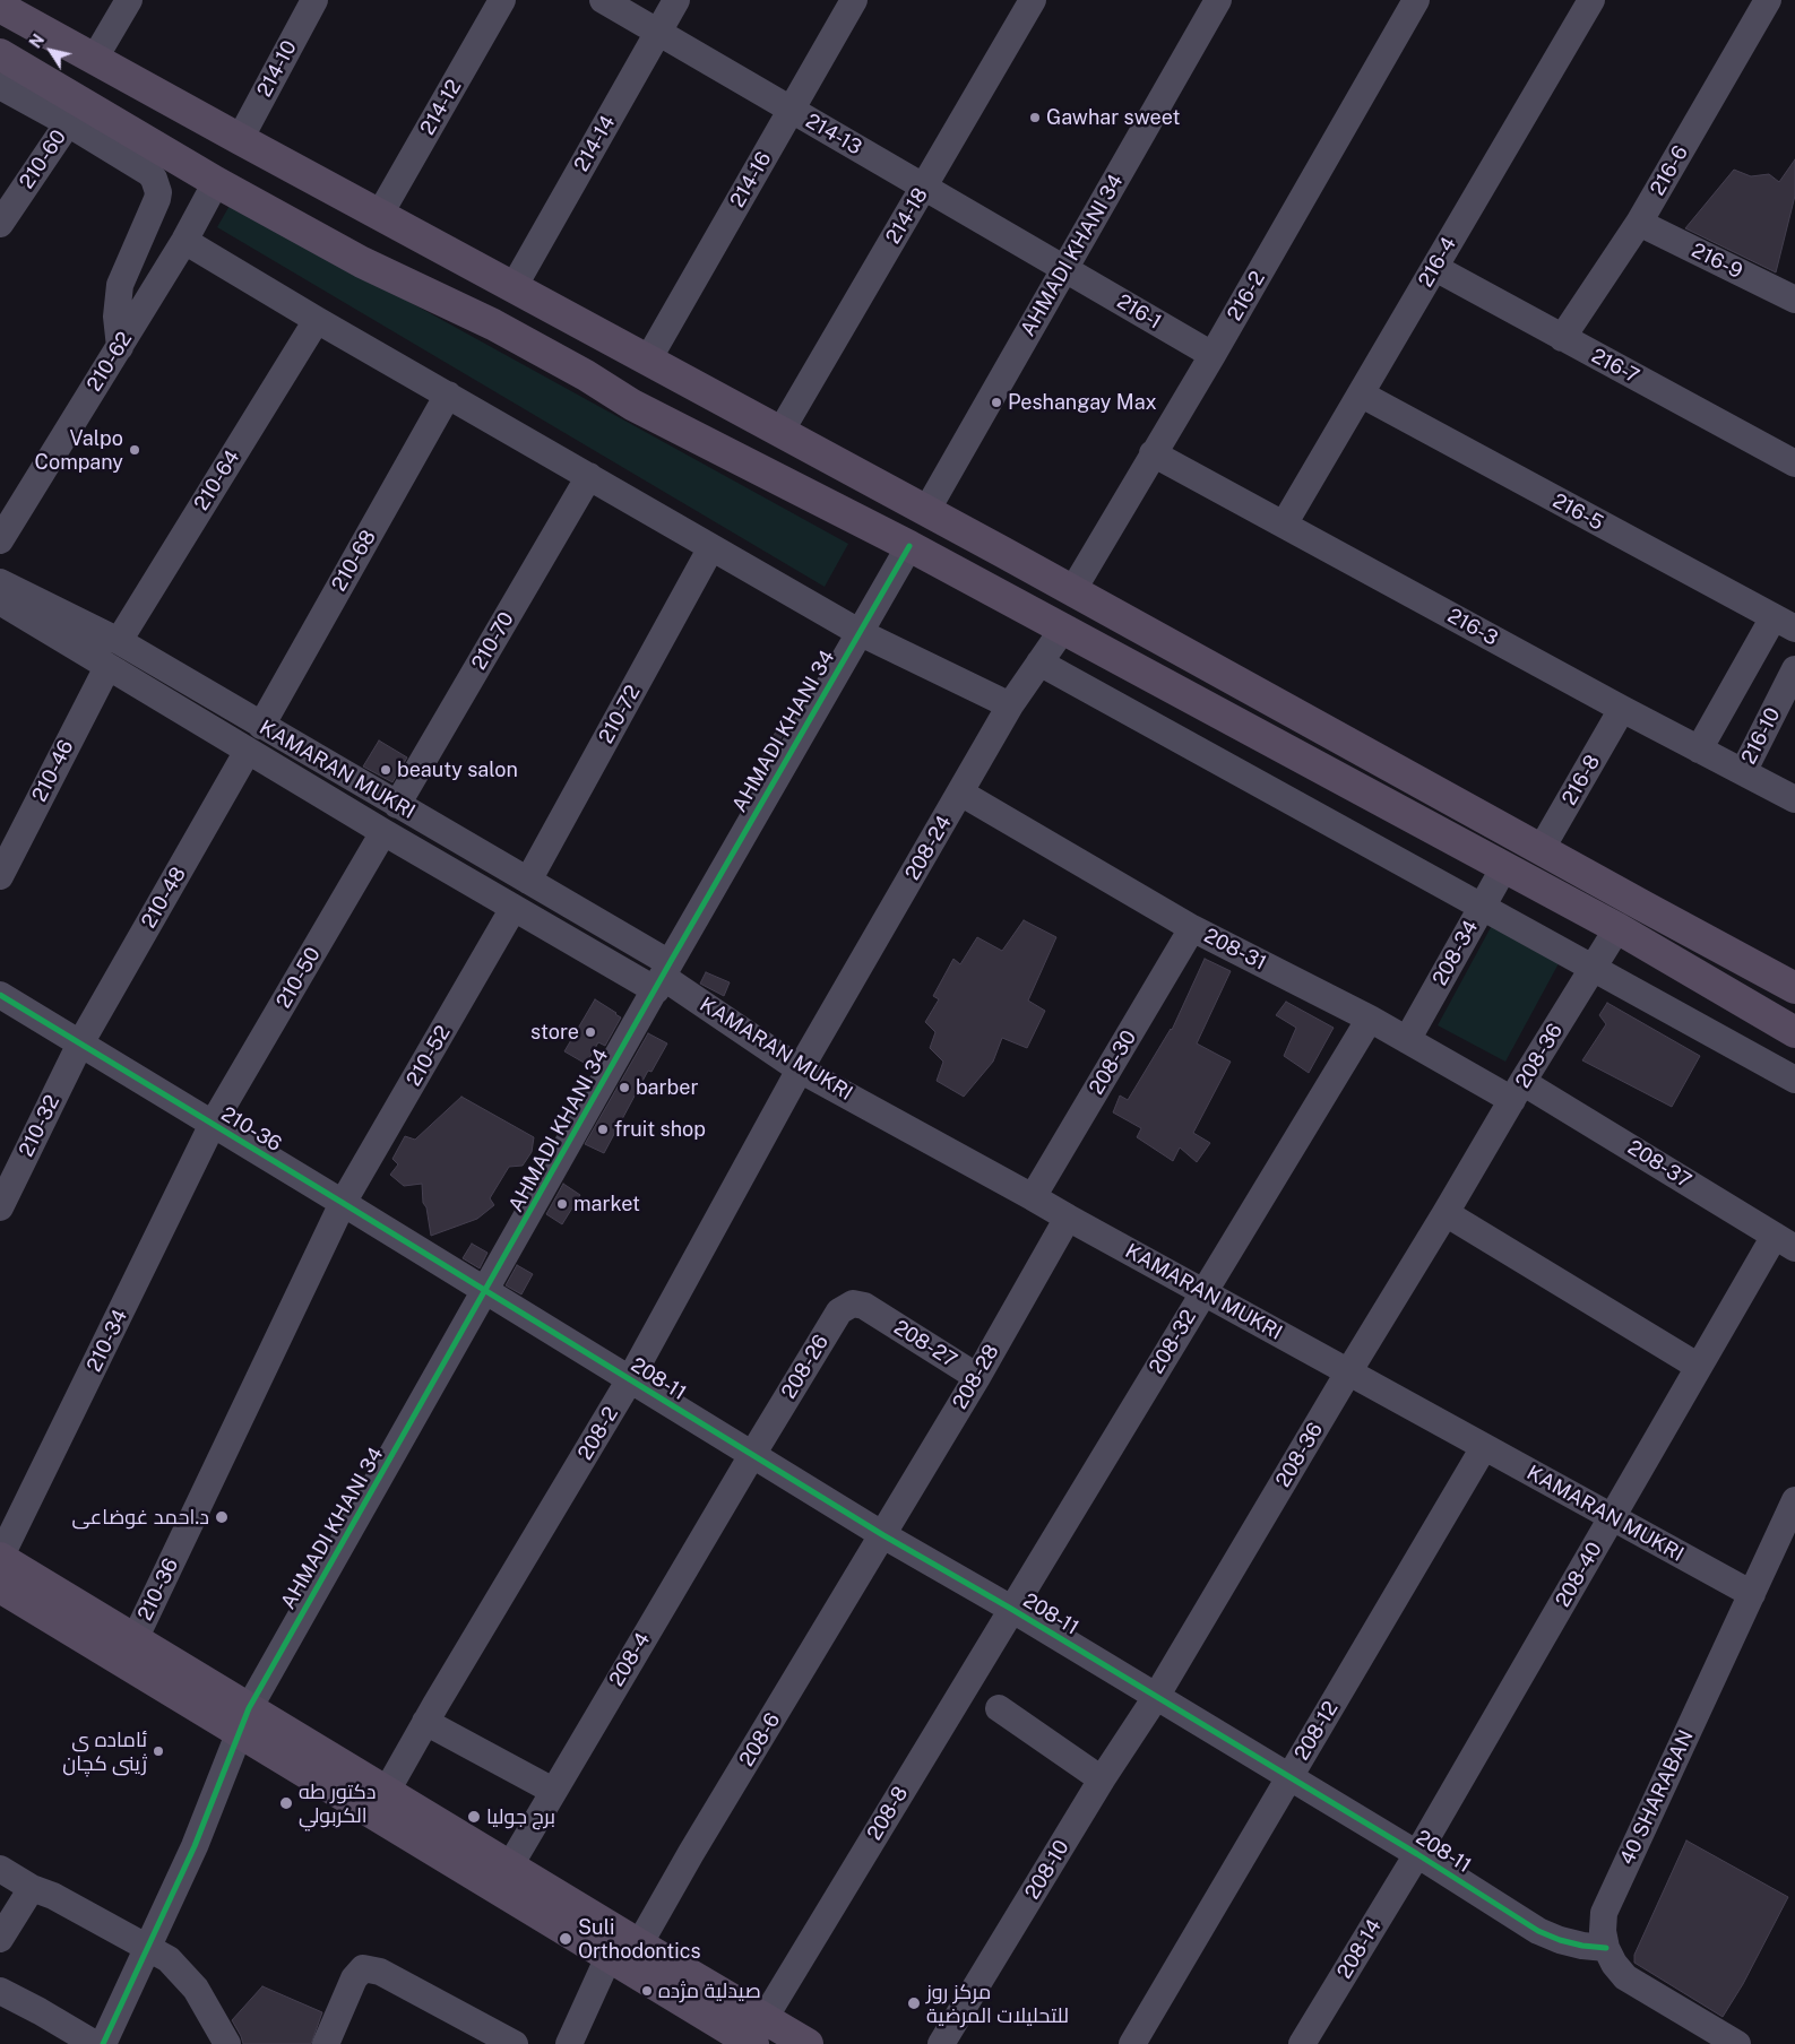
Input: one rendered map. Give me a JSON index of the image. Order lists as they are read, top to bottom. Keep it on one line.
{"streets":{"street":["214-10","214-12","214-13","214-14","210-60","216-6","214-16","214-18","AHMADI KHANI 34","216-9","216-4","216-2","216-1","210-62","216-7","210-64","216-5","210-68","216-3","210-70","210-72","216-10","KAMARAN MUKRI","210-46","216-8","208-24","210-48","208-31","208-34","210-50","210-52","208-36","208-30","210-32","210-36","208-37","210-34","208-32","208-27","208-26","208-28","208-11","208-2","208-40","208-4","208-12","208-6","40 SHARABAN","208-8","208-10","208-14"]},"crossings":[["214-13","214-14"],["214-13","214-16"],["214-13","214-18"],["214-13","AHMADI KHANI 34"],["214-13","216-1"],["216-6","216-9"],["216-6","216-7"],["AHMADI KHANI 34","216-1"],["AHMADI KHANI 34","KAMARAN MUKRI"],["AHMADI KHANI 34","210-36"],["AHMADI KHANI 34","208-11"],["216-4","216-7"],["216-4","216-5"],["216-4","216-3"],["216-2","216-1"],["216-2","216-3"],["210-64","KAMARAN MUKRI"],["210-68","KAMARAN MUKRI"],["216-3","216-10"],["216-3","216-8"],["210-70","KAMARAN MUKRI"],["210-72","KAMARAN MUKRI"],["KAMARAN MUKRI","210-46"],["KAMARAN MUKRI","208-24"],["KAMARAN MUKRI","210-48"],["KAMARAN MUKRI","210-50"],["KAMARAN MUKRI","210-52"],["KAMARAN MUKRI","208-36"],["KAMARAN MUKRI","208-30"],["KAMARAN MUKRI","208-32"],["KAMARAN MUKRI","208-28"],["KAMARAN MUKRI","208-2"],["KAMARAN MUKRI","208-40"],["KAMARAN MUKRI","208-12"],["KAMARAN MUKRI","40 SHARABAN"],["208-24","208-31"],["208-24","208-2"],["210-48","210-32"],["210-48","210-36"],["208-31","208-34"],["208-31","208-36"],["208-31","208-30"],["208-31","208-37"],["208-31","208-32"],["210-50","210-36"],["210-50","210-34"],["210-52","210-36"],["208-36","208-37"],["208-36","208-11"],["208-36","208-10"],["210-32","210-36"],["210-36","210-34"],["210-36","208-11"],["208-37","208-40"],["208-32","208-11"],["208-32","208-8"],["208-27","208-26"],["208-27","208-28"],["208-26","208-11"],["208-26","208-4"],["208-28","208-11"],["208-28","208-6"],["208-11","208-2"],["208-11","208-40"],["208-11","208-4"],["208-11","208-12"],["208-11","208-6"],["208-11","40 SHARABAN"],["208-11","208-8"],["208-11","208-10"],["208-11","208-14"],["208-40","208-14"]],"places":["Gawhar sweet","Peshangay Max","Valpo Company","beauty salon","store","barber","fruit shop","market","د.احمد غوضاعی","ئاماده ى ژينى كچان","دكتور طه الكربولي","برج جوليا","Suli Orthodontics","صيدلية مژده","مركز روز للتحليلات المرضية"],"north":"top left"}
